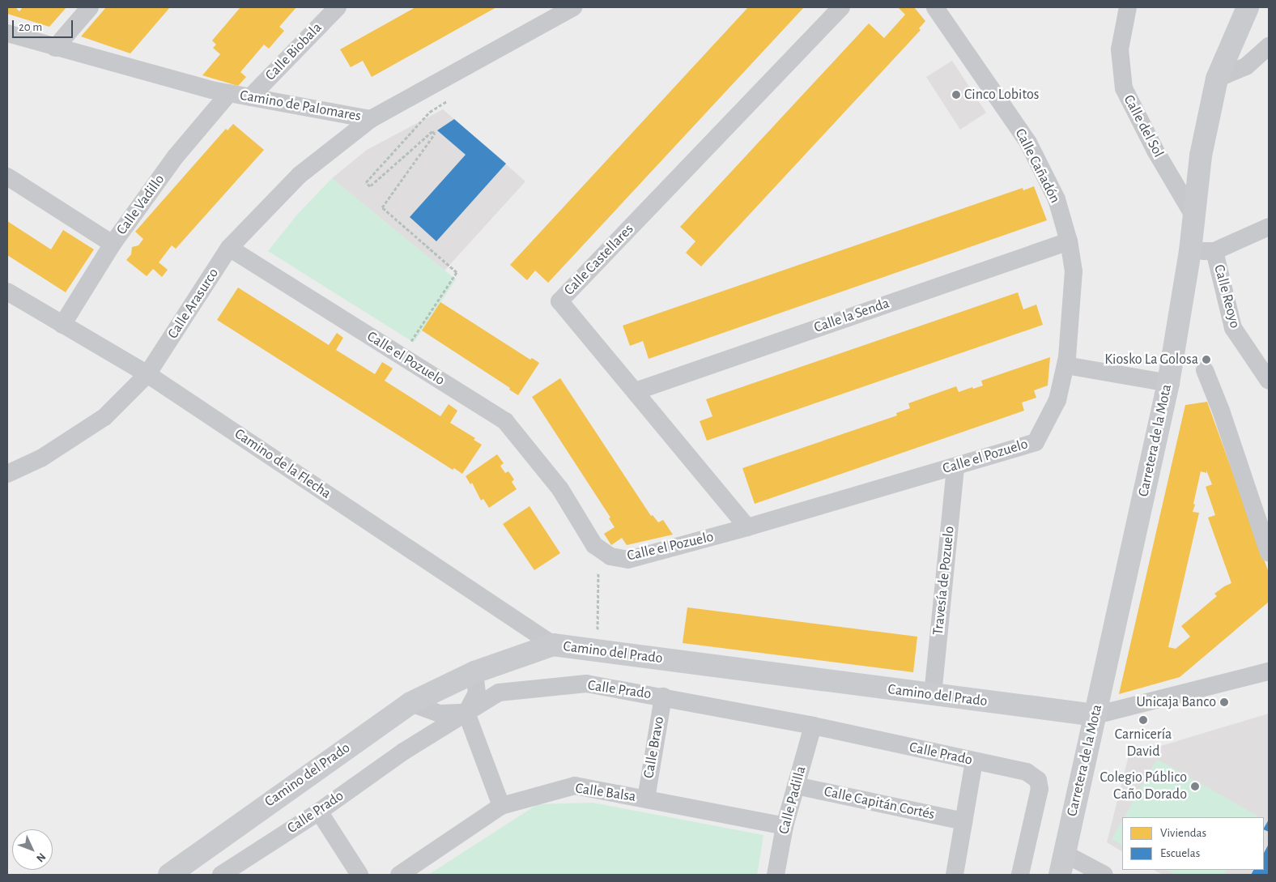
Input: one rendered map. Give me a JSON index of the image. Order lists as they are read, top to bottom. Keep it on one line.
{"streets":{"main road":["Carretera de la Mota","Camino del Prado"],"street":["Calle Biobala","Camino de Palomares","Calle del Sol","Calle Cañadón","Calle Vadillo","Calle Castellares","Calle Reoyo","Calle Arasurco","Calle la Senda","Calle el Pozuelo","Camino de la Flecha","Travesía de Pozuelo","Calle Prado","Calle Bravo","Calle Balsa","Calle Padilla","Calle Capitán Cortés"]},"crossings":[["Calle Biobala","Camino de Palomares"],["Camino de Palomares","Calle Vadillo"],["Camino de Palomares","Calle Arasurco"],["Calle del Sol","Carretera de la Mota"],["Calle Cañadón","Calle la Senda"],["Calle Cañadón","Calle el Pozuelo"],["Calle Vadillo","Camino de la Flecha"],["Calle Castellares","Calle la Senda"],["Calle Castellares","Calle el Pozuelo"],["Calle Arasurco","Calle el Pozuelo"],["Calle Arasurco","Camino de la Flecha"],["Calle el Pozuelo","Travesía de Pozuelo"],["Carretera de la Mota","Camino del Prado"],["Camino de la Flecha","Camino del Prado"],["Travesía de Pozuelo","Camino del Prado"],["Calle Prado","Calle Bravo"],["Calle Prado","Calle Padilla"],["Calle Bravo","Calle Balsa"],["Calle Balsa","Calle Padilla"],["Calle Padilla","Calle Capitán Cortés"]],"places":["Cinco Lobitos","Kiosko La Golosa","Unicaja Banco","Carnicería David","Colegio Público Caño Dorado"],"legend":["Viviendas","Escuelas"],"scale_bar":"20 m","north":"bottom right"}
